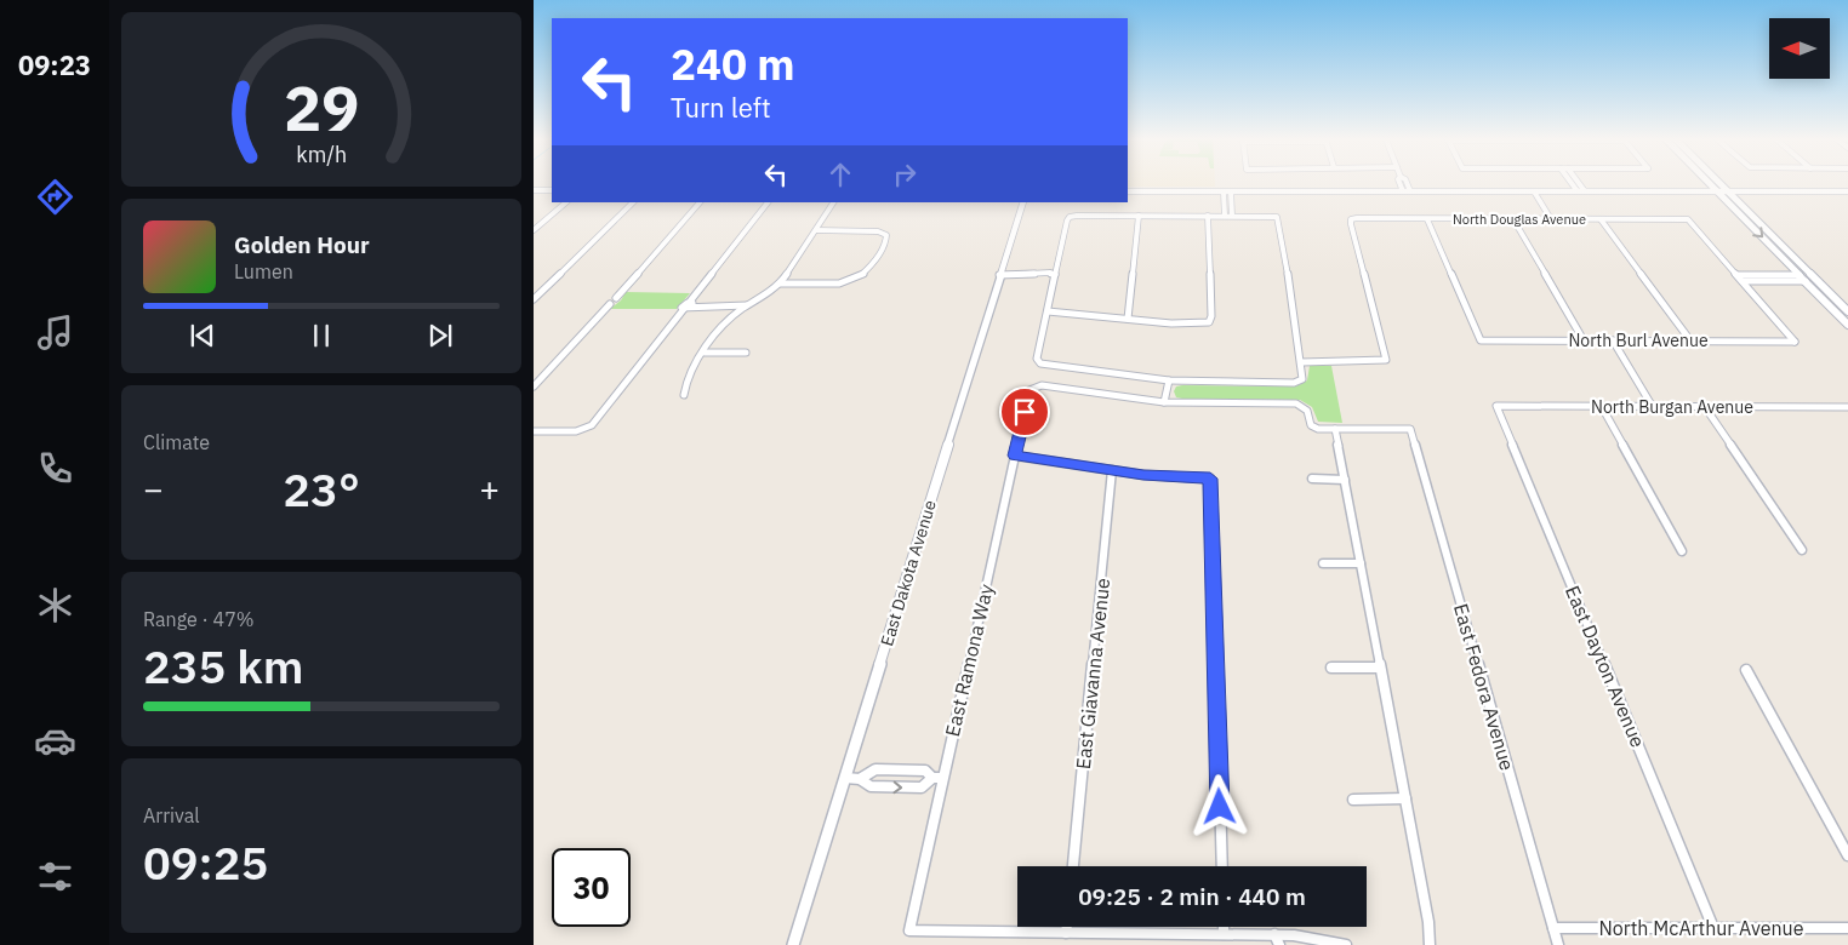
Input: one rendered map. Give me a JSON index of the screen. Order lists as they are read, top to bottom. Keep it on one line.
{"streets":{"street":["North Douglas Avenue","North Burl Avenue","North Burgan Avenue","East Dakota Avenue","East Ramona Way","East Dayton Avenue","East Giavanna Avenue","East Fedora Avenue","North McArthur Avenue"]},"crossings":[["North Douglas Avenue","North Burl Avenue"],["North Burgan Avenue","East Dayton Avenue"],["East Dayton Avenue","North McArthur Avenue"],["East Fedora Avenue","North McArthur Avenue"]],"north":"left","page":{"tabs":"09:23","turn":["240 m","Turn left"],"song":["Golden Hour","Lumen"],"tile":["Climate",["Range · 47%","235 km"],["Arrival","09:25"]],"heat":["−","23°","+"],"limit":"30","trip":"09:25 · 2 min · 440 m","gauge":["29","km/h"]}}
